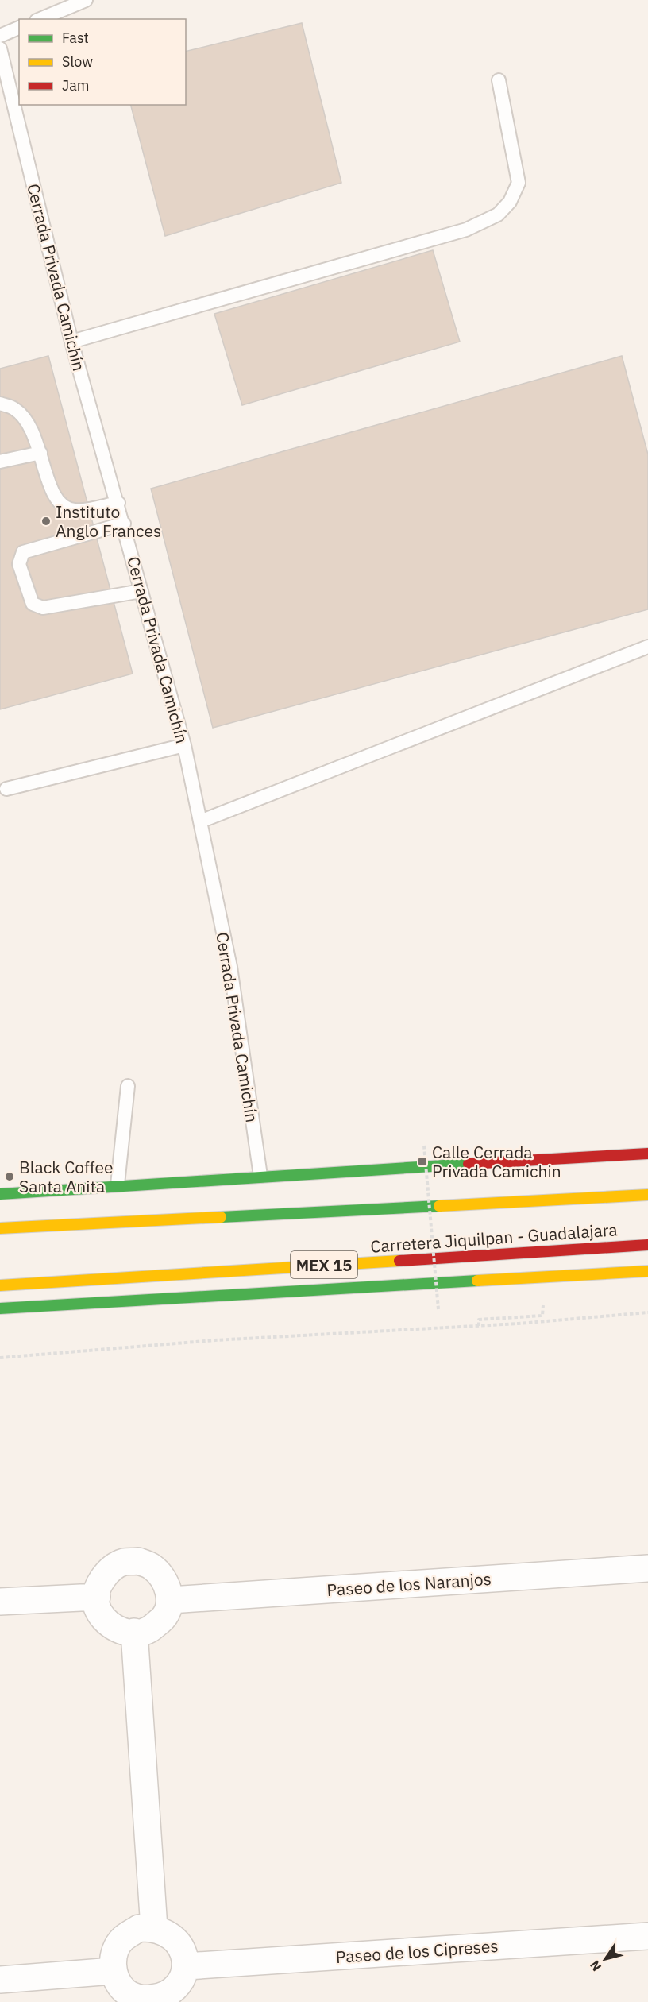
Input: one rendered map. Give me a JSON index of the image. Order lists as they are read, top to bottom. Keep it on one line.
{"streets":{"highway":["Carretera Jiquilpan - Guadalajara","MEX 15"],"street":["Paseo de los Naranjos","Paseo de los Cipreses"],"lane":["Cerrada Privada Camichín"]},"places":{"other":["Instituto Anglo Frances","Black Coffee Santa Anita"],"transit":["Calle Cerrada Privada Camichin"]},"legend":["Fast","Slow","Jam"],"north":"bottom left"}
